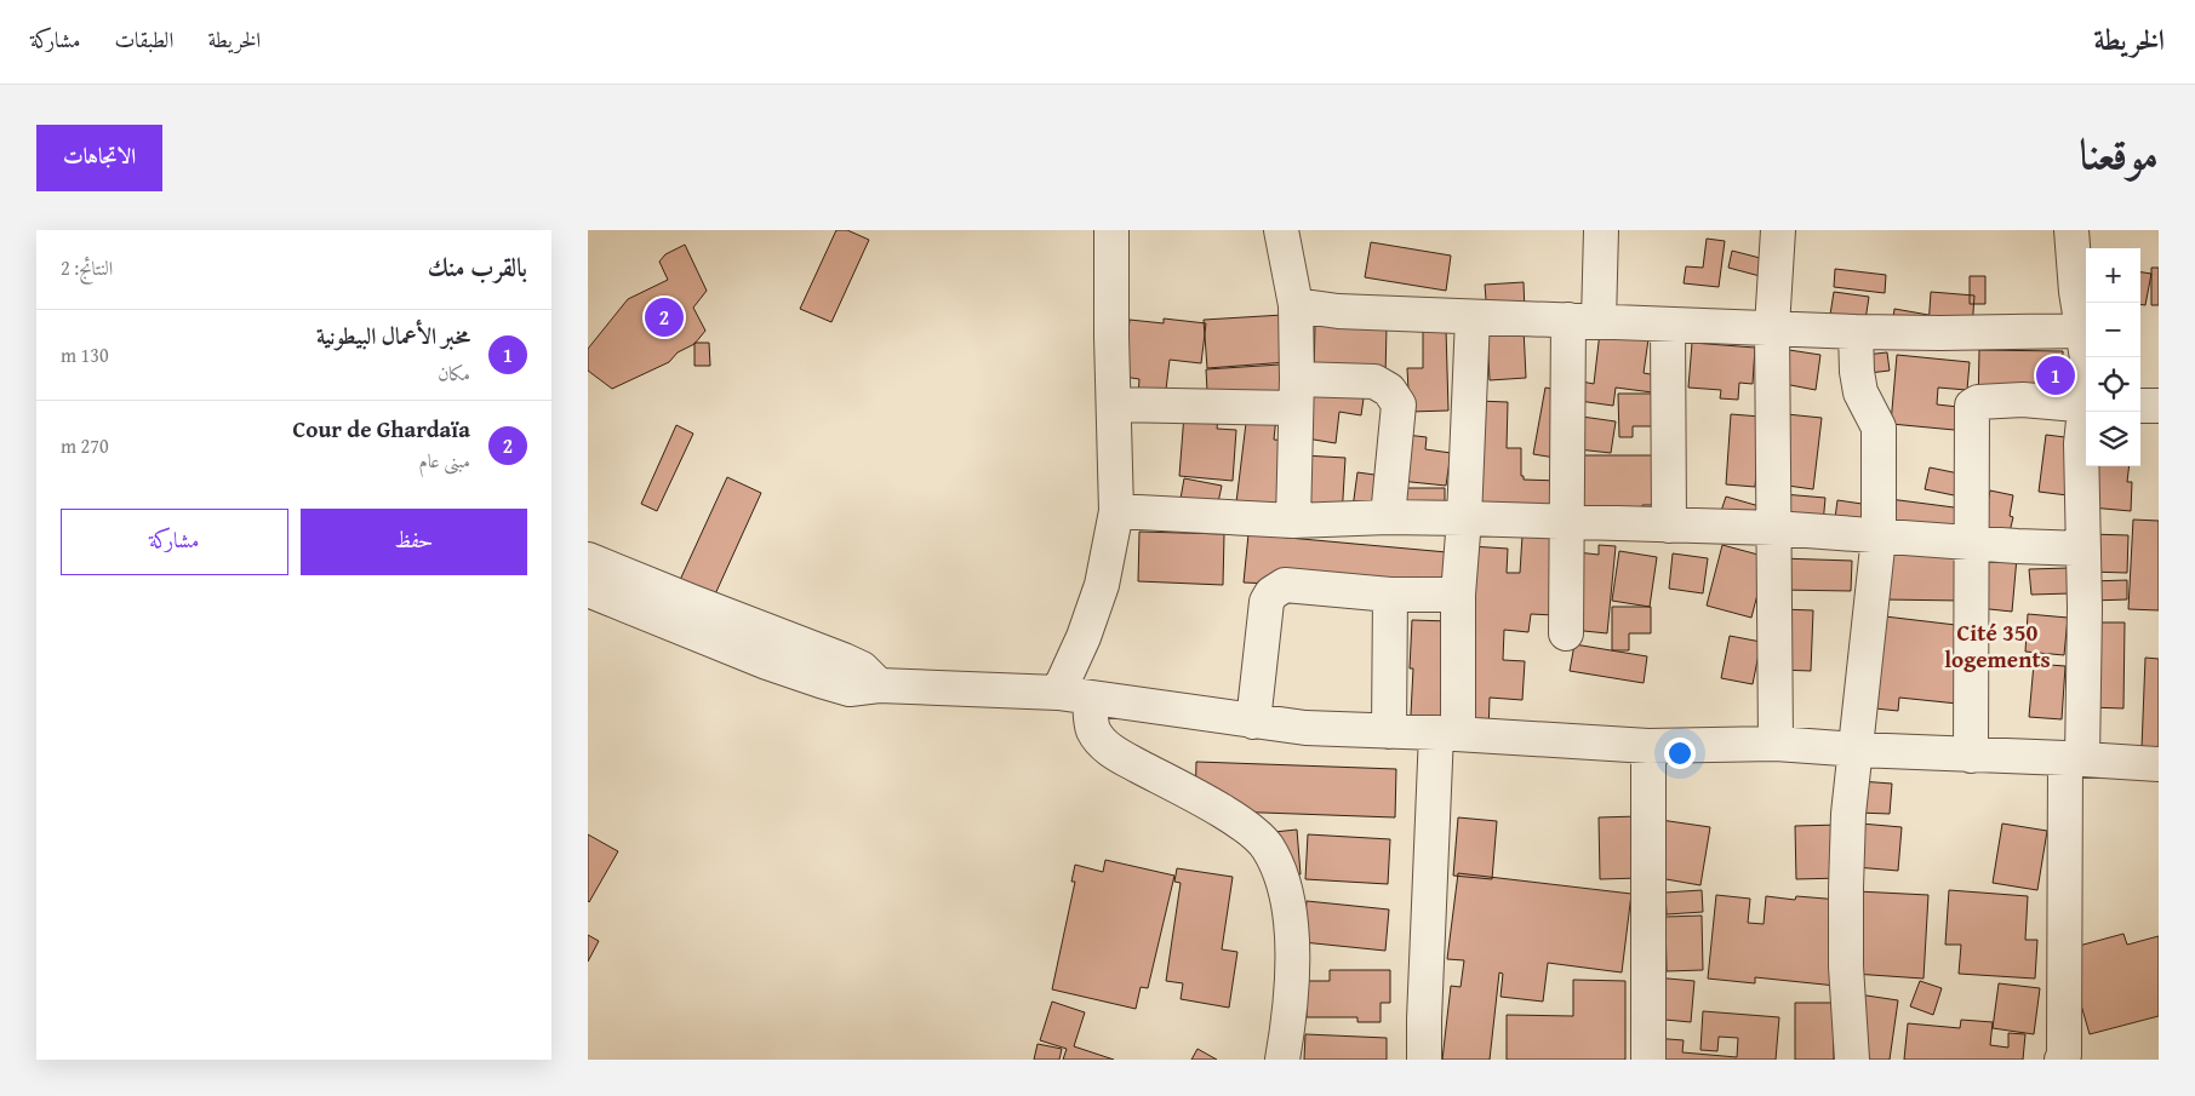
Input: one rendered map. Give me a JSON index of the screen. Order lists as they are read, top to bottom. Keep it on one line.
{"districts":["Cité 350 logements"],"page":{"header":"الخريطة","nav":["الخريطة","الطبقات","مشاركة"],"title":"موقعنا","buttons":["الاتجاهات",["حفظ","مشاركة"]],"heading":["بالقرب منك","النتائج: 2"],"map_buttons":["+","−"],"pins":["2","1"],"list":[{"mark":"1","name":"مخبر الأعمال البيطونية","note":"مكان","value":"130 m"},{"mark":"2","name":"Cour de Ghardaïa","note":"مبنى عام","value":"270 m"}]}}
